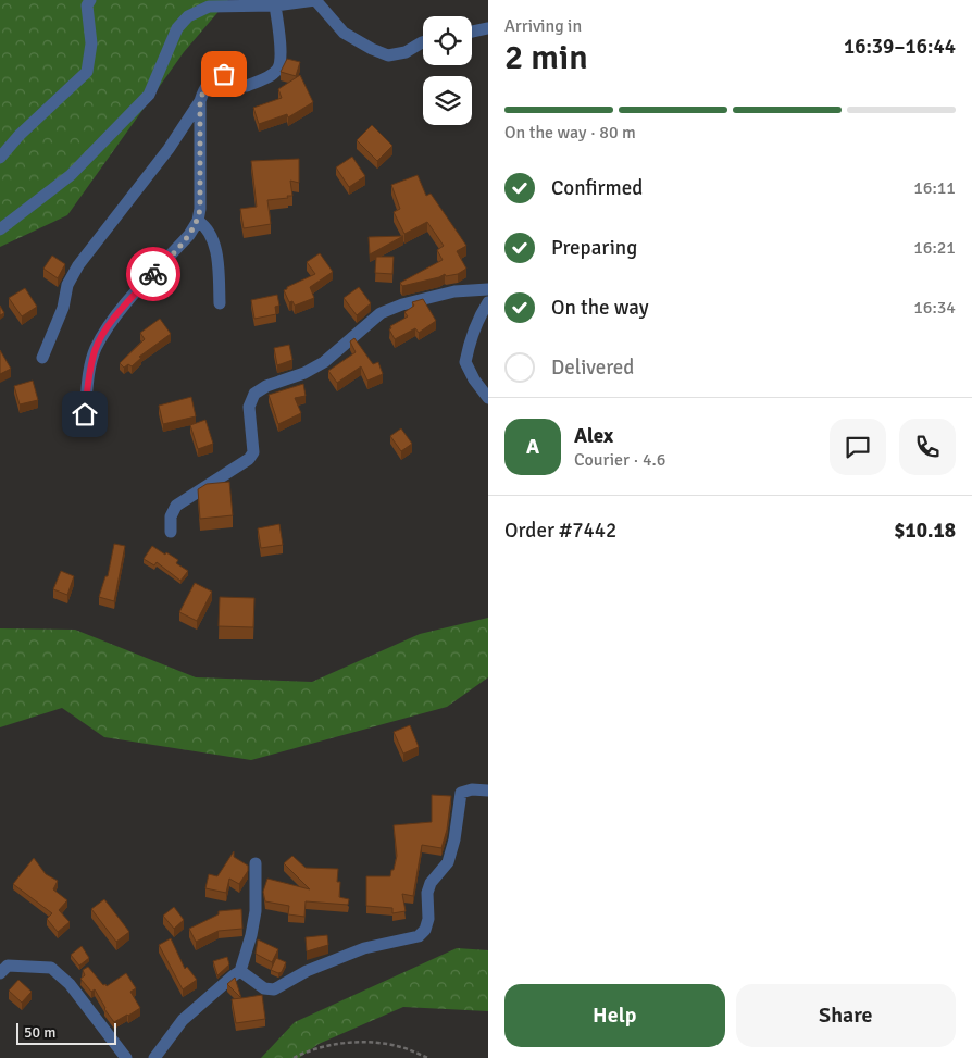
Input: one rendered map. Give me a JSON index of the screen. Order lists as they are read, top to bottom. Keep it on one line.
{"scale_bar":"50 m","page":{"heading":["2 min","Arriving in","16:39–16:44"],"panel":["Alex","Courier · 4.6","Order #7442","$10.18"],"bar":"On the way · 80 m","list":[["Confirmed","16:11"],["Preparing","16:21"],["On the way","16:34"],"Delivered"],"round":"A","buttons":["Help","Share"],"scale":"50 m"}}
